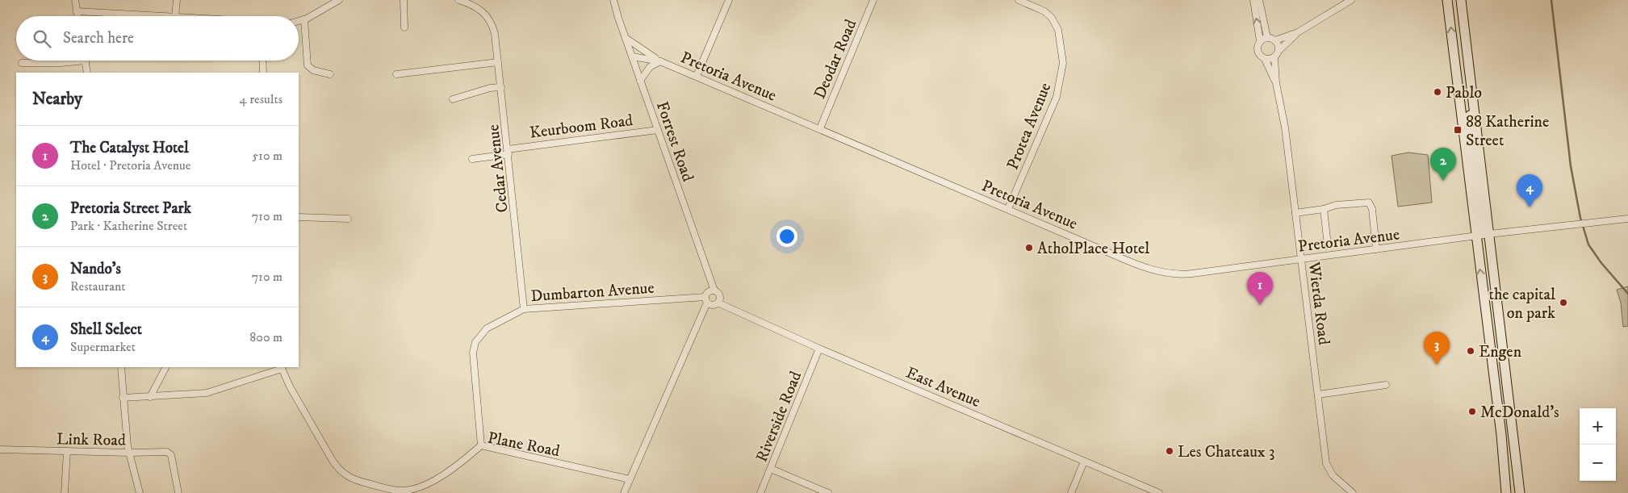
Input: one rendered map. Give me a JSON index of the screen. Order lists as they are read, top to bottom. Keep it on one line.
{"streets":{"street":["Deodar Road","Pretoria Avenue","Keurboom Road","Protea Avenue","Forrest Road","Cedar Avenue","Dumbarton Avenue","Wierda Road","East Avenue","Riverside Road","Link Road","Plane Road"]},"crossings":[["Deodar Road","Pretoria Avenue"],["Pretoria Avenue","Protea Avenue"],["Pretoria Avenue","Forrest Road"],["Pretoria Avenue","Wierda Road"],["Keurboom Road","Forrest Road"],["Keurboom Road","Cedar Avenue"],["Forrest Road","Dumbarton Avenue"],["Forrest Road","East Avenue"],["Cedar Avenue","Dumbarton Avenue"],["Dumbarton Avenue","East Avenue"],["Dumbarton Avenue","Plane Road"],["East Avenue","Riverside Road"]],"places":{"other":["Pablo","AtholPlace Hotel","the capital on park","Engen","McDonald's","Les Chateaux 3"],"transit":["88 Katherine Street"]},"page":{"search":"Search here","heading":["Nearby","4 results"],"list":[{"mark":"1","name":"The Catalyst Hotel","note":"Hotel · Pretoria Avenue","value":"510 m"},{"mark":"2","name":"Pretoria Street Park","note":"Park · Katherine Street","value":"710 m"},{"mark":"3","name":"Nando's","note":"Restaurant","value":"710 m"},{"mark":"4","name":"Shell Select","note":"Supermarket","value":"800 m"}],"pins":["2","4","1","3"],"map_buttons":["+","−"]}}
